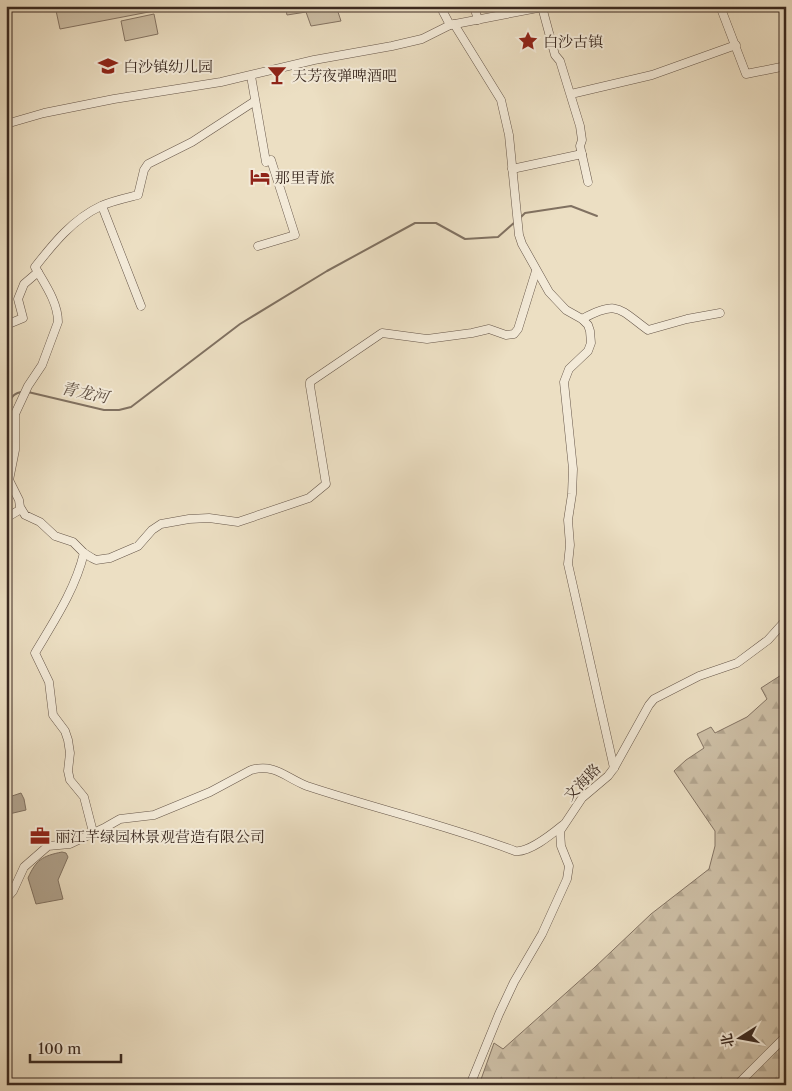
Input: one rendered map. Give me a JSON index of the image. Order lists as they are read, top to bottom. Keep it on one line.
{"streets":{"street":["文海路"]},"water":["青龙河"],"places":{"place":["白沙古镇"],"school or university":["白沙镇幼儿园"],"bar":["天芳夜弹啤酒吧"],"hotel":["那里青旅"],"office":["丽江芊绿园林景观营造有限公司"]},"scale_bar":"100 m","north":"left"}
